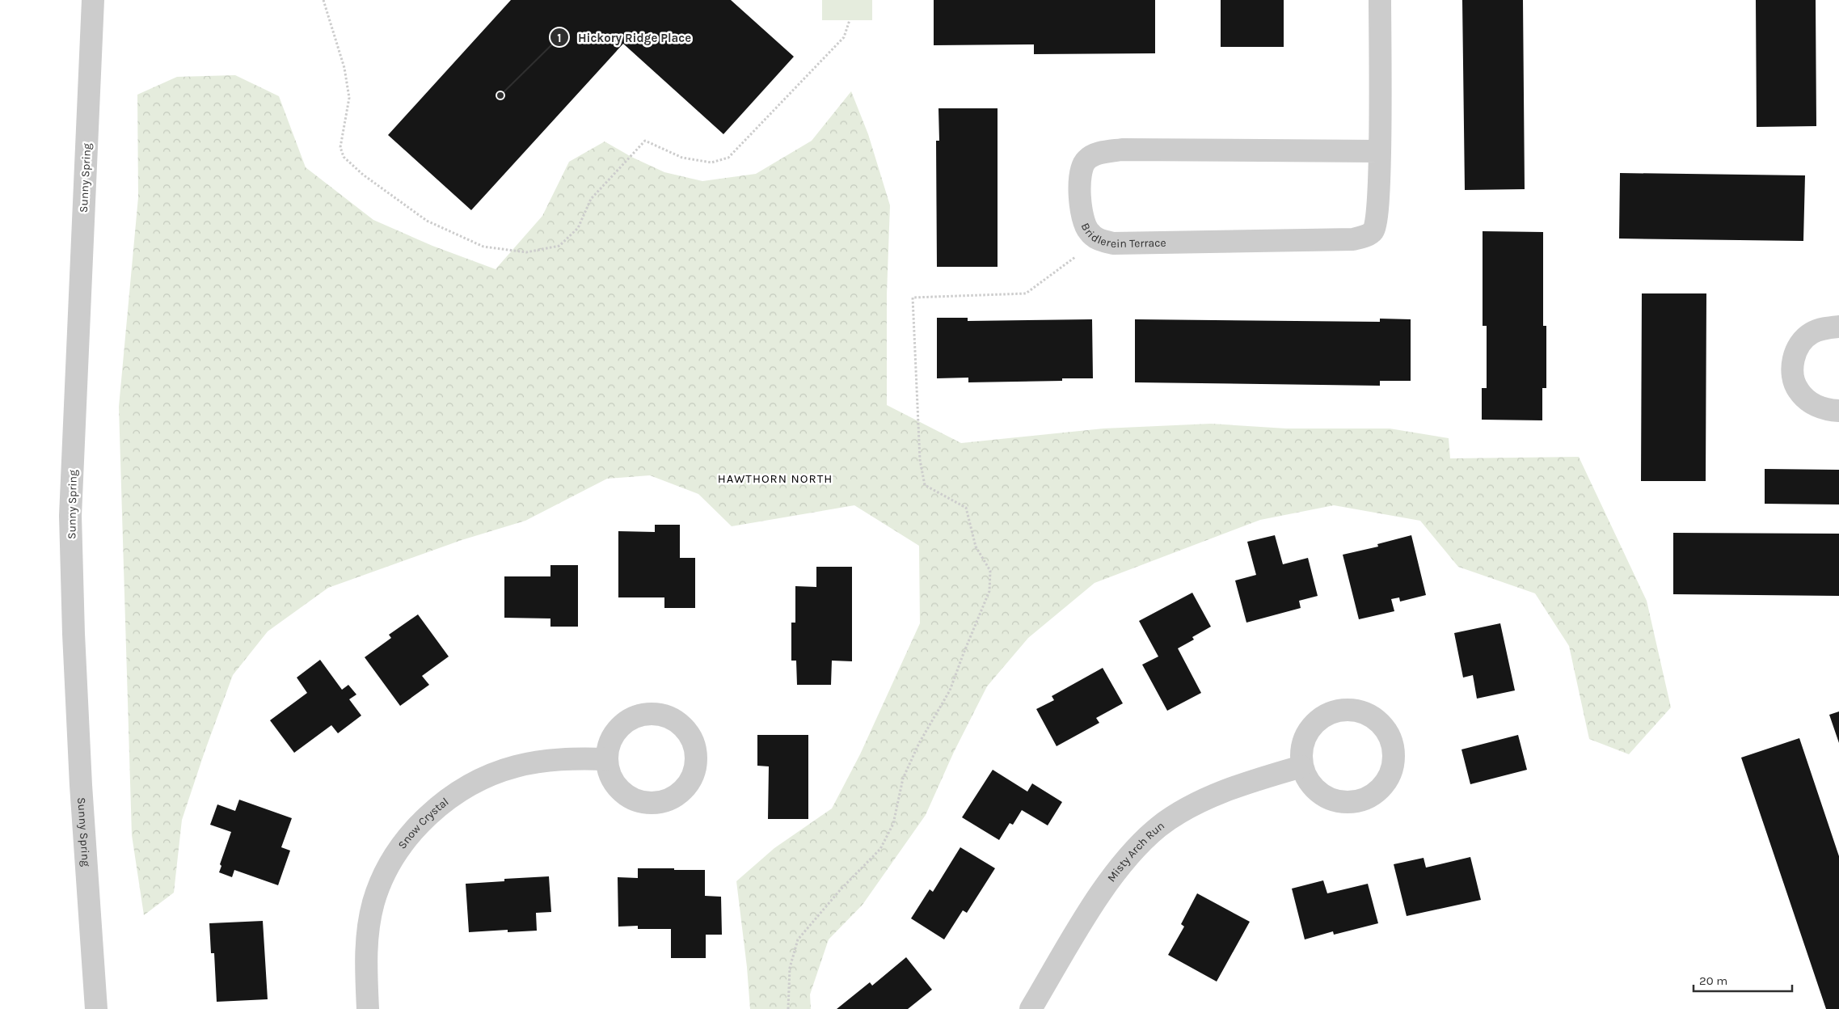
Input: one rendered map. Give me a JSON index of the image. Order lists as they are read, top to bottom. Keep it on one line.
{"streets":{"street":["Sunny Spring","Bridlerein Terrace","Snow Crystal","Misty Arch Run"]},"districts":["HAWTHORN NORTH"],"places":["Hickory Ridge Place"],"scale_bar":"20 m"}
